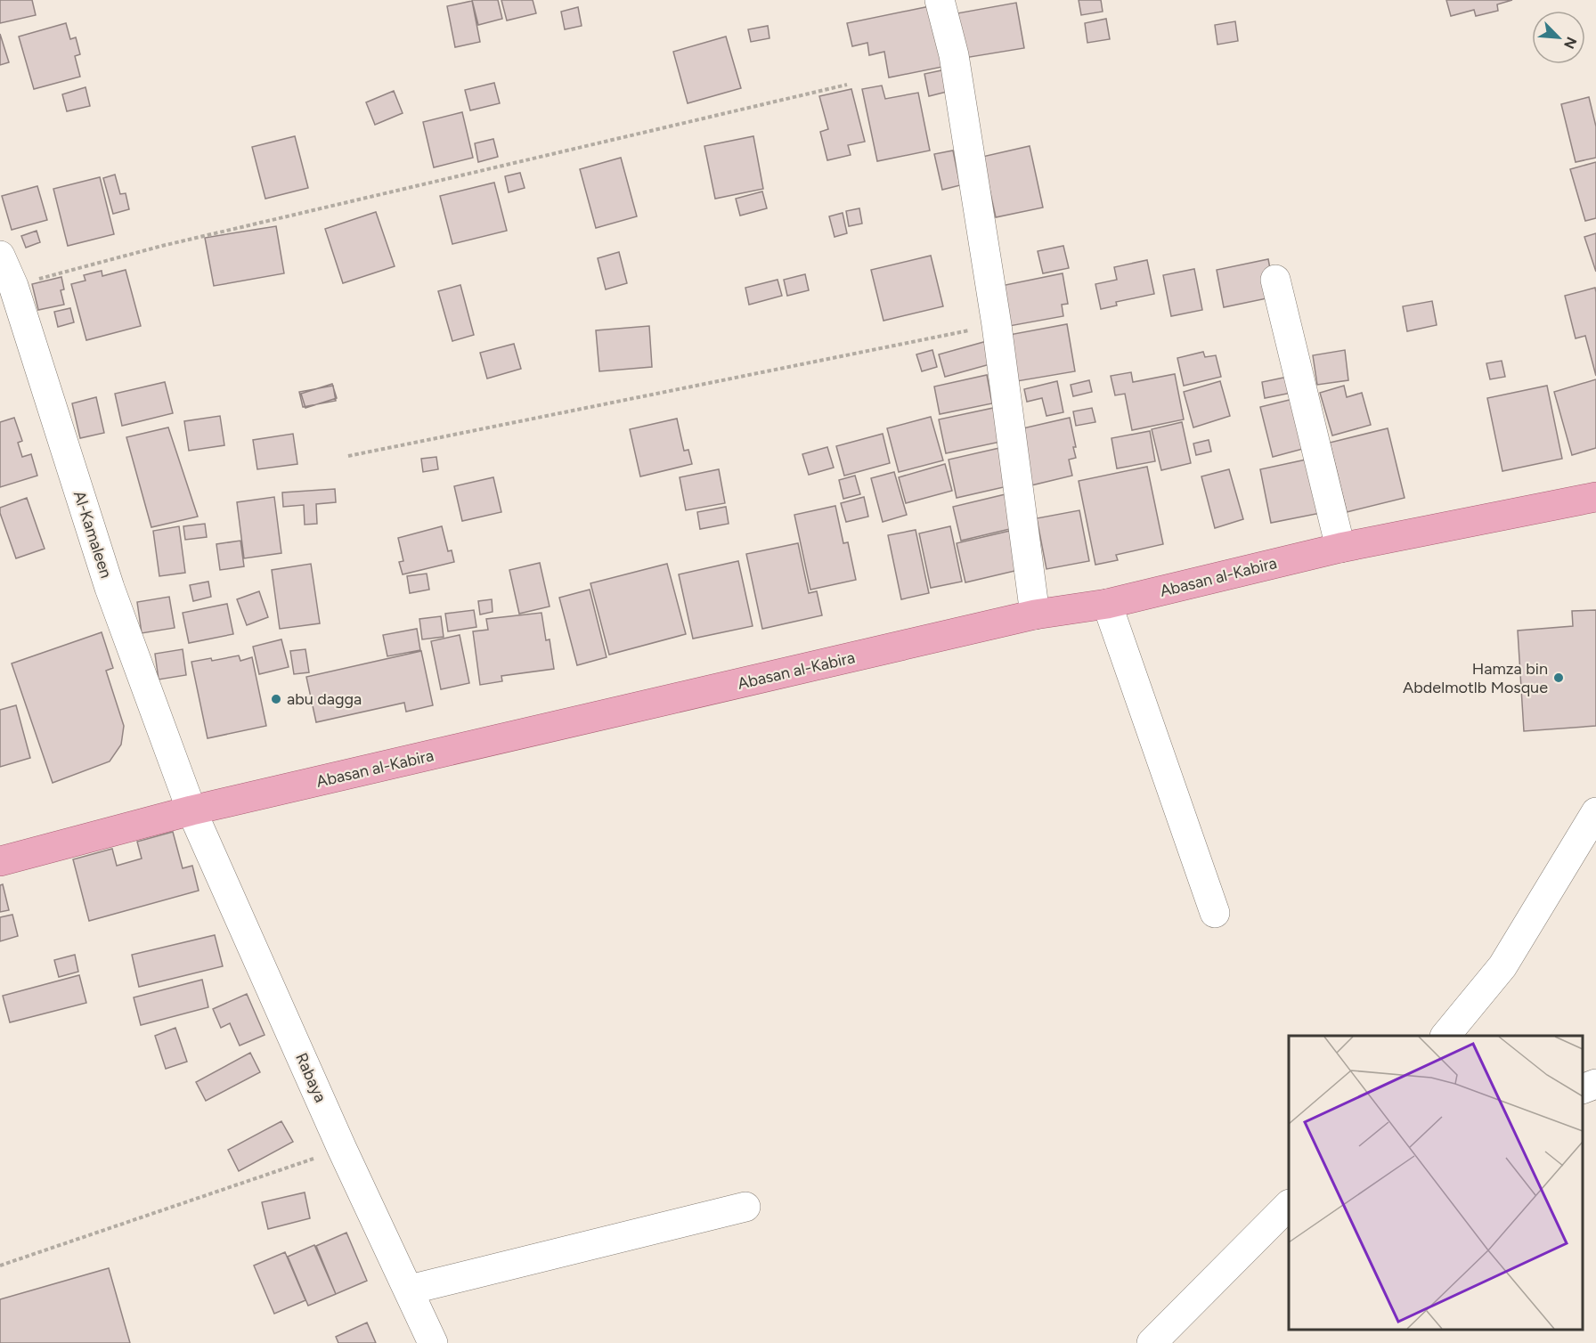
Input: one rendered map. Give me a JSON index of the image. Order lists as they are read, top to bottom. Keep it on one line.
{"streets":{"main road":["Abasan al-Kabira"],"street":["Al-Kamaleen","Rabaya"]},"crossings":[["Al-Kamaleen","Abasan al-Kabira"],["Al-Kamaleen","Rabaya"],["Abasan al-Kabira","Rabaya"]],"places":["Hamza bin Abdelmotlb Mosque","abu dagga"],"north":"bottom right"}
